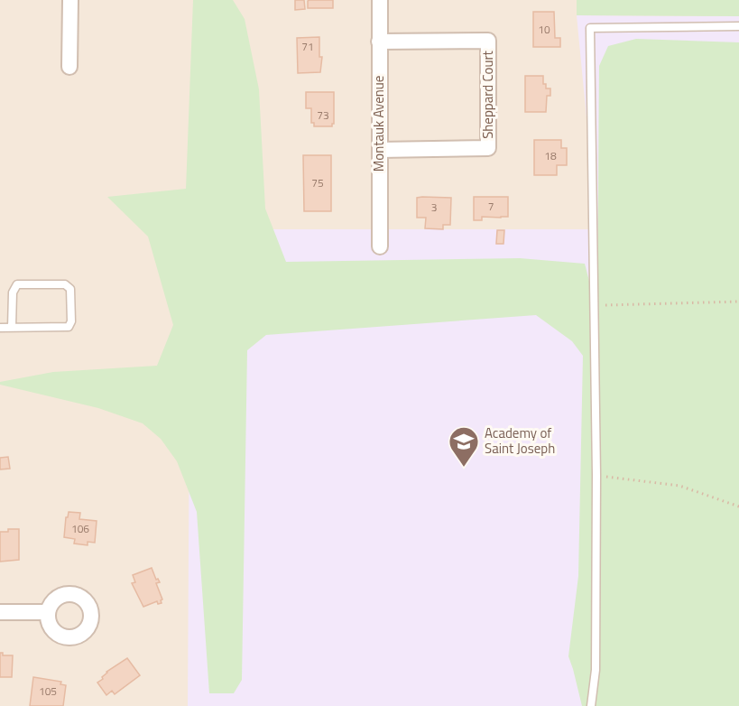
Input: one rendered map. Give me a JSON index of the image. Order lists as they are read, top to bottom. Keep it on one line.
{"streets":{"street":["Sheppard Court","Montauk Avenue"]},"crossings":[["Sheppard Court","Montauk Avenue"]],"places":{"school or university":["Academy of Saint Joseph"]},"house_numbers":["10","71","73","18","75","7","3","106","105"]}
